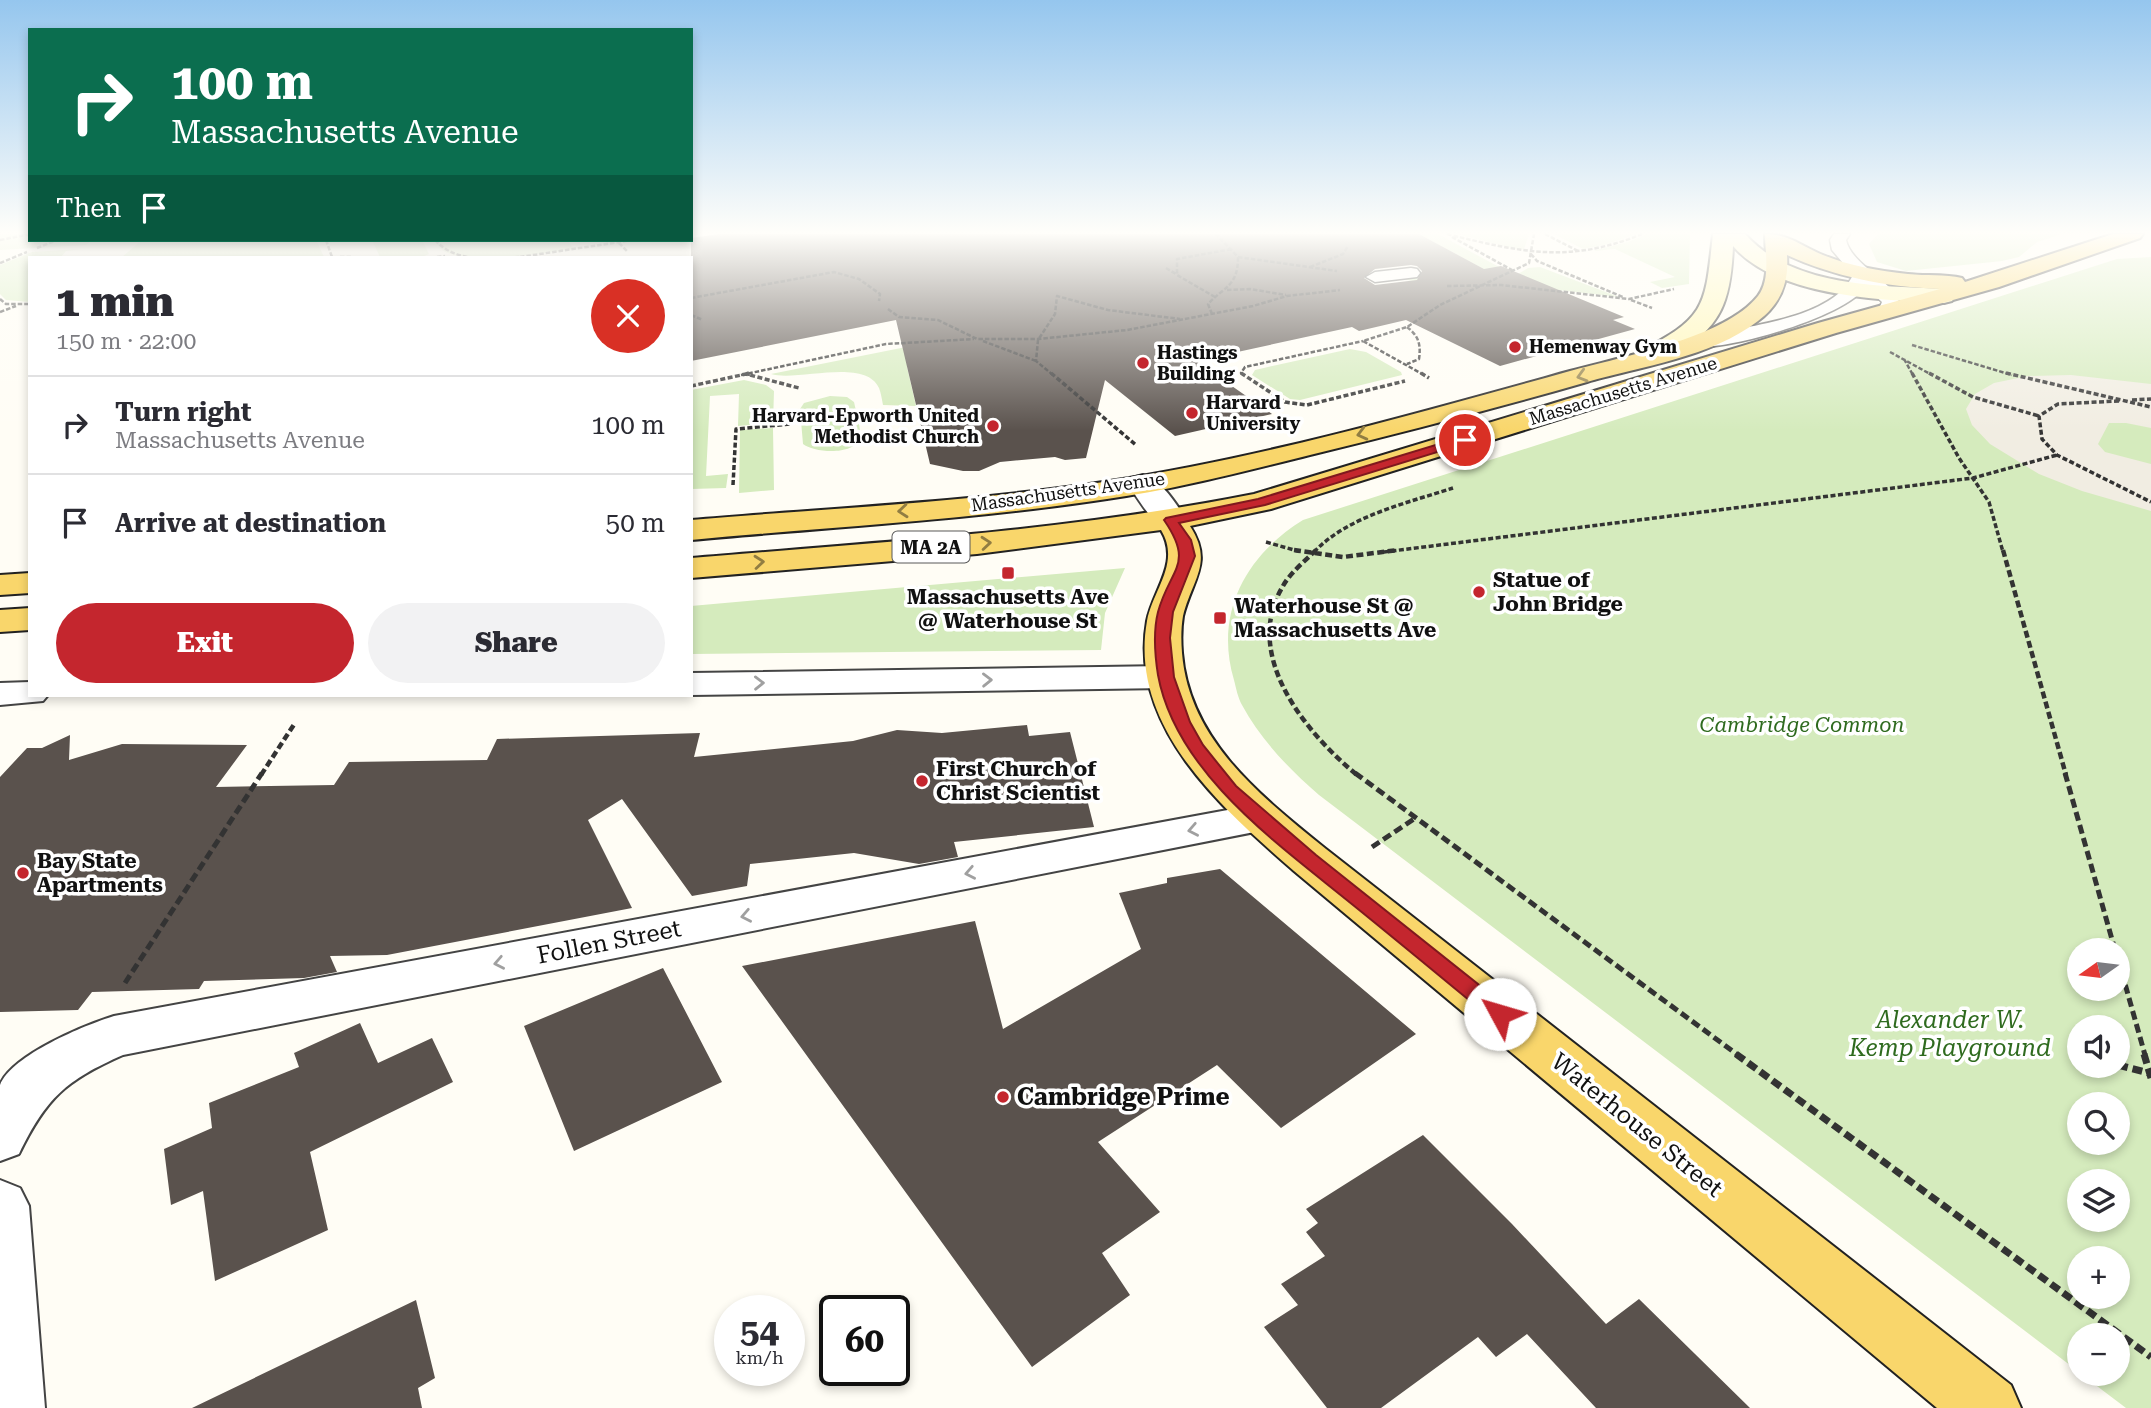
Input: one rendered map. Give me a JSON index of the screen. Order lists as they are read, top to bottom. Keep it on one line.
{"streets":{"main road":["Massachusetts Avenue","MA 2A","Waterhouse Street"],"street":["Follen Street"]},"crossings":[["Massachusetts Avenue","Waterhouse Street"],["Follen Street","Waterhouse Street"]],"parks":["Cambridge Common","Alexander W. Kemp Playground"],"places":{"other":["Hemenway Gym","Hastings Building","Harvard University","Harvard-Epworth United Methodist Church","Statue of John Bridge","First Church of Christ Scientist","Bay State Apartments","Cambridge Prime"],"transit":["Massachusetts Ave @ Waterhouse St","Waterhouse St @ Massachusetts Ave"]},"north":"left","page":{"turn":["100 m","Massachusetts Avenue"],"then":"Then","heading":["1 min","150 m · 22:00"],"list":[{"name":"Turn right","note":"Massachusetts Avenue","value":"100 m"},{"name":"Arrive at destination","value":"50 m"}],"buttons":["Exit","Share"],"map_buttons":["+","−"],"speed":"54 km/h","limit":"60"}}
